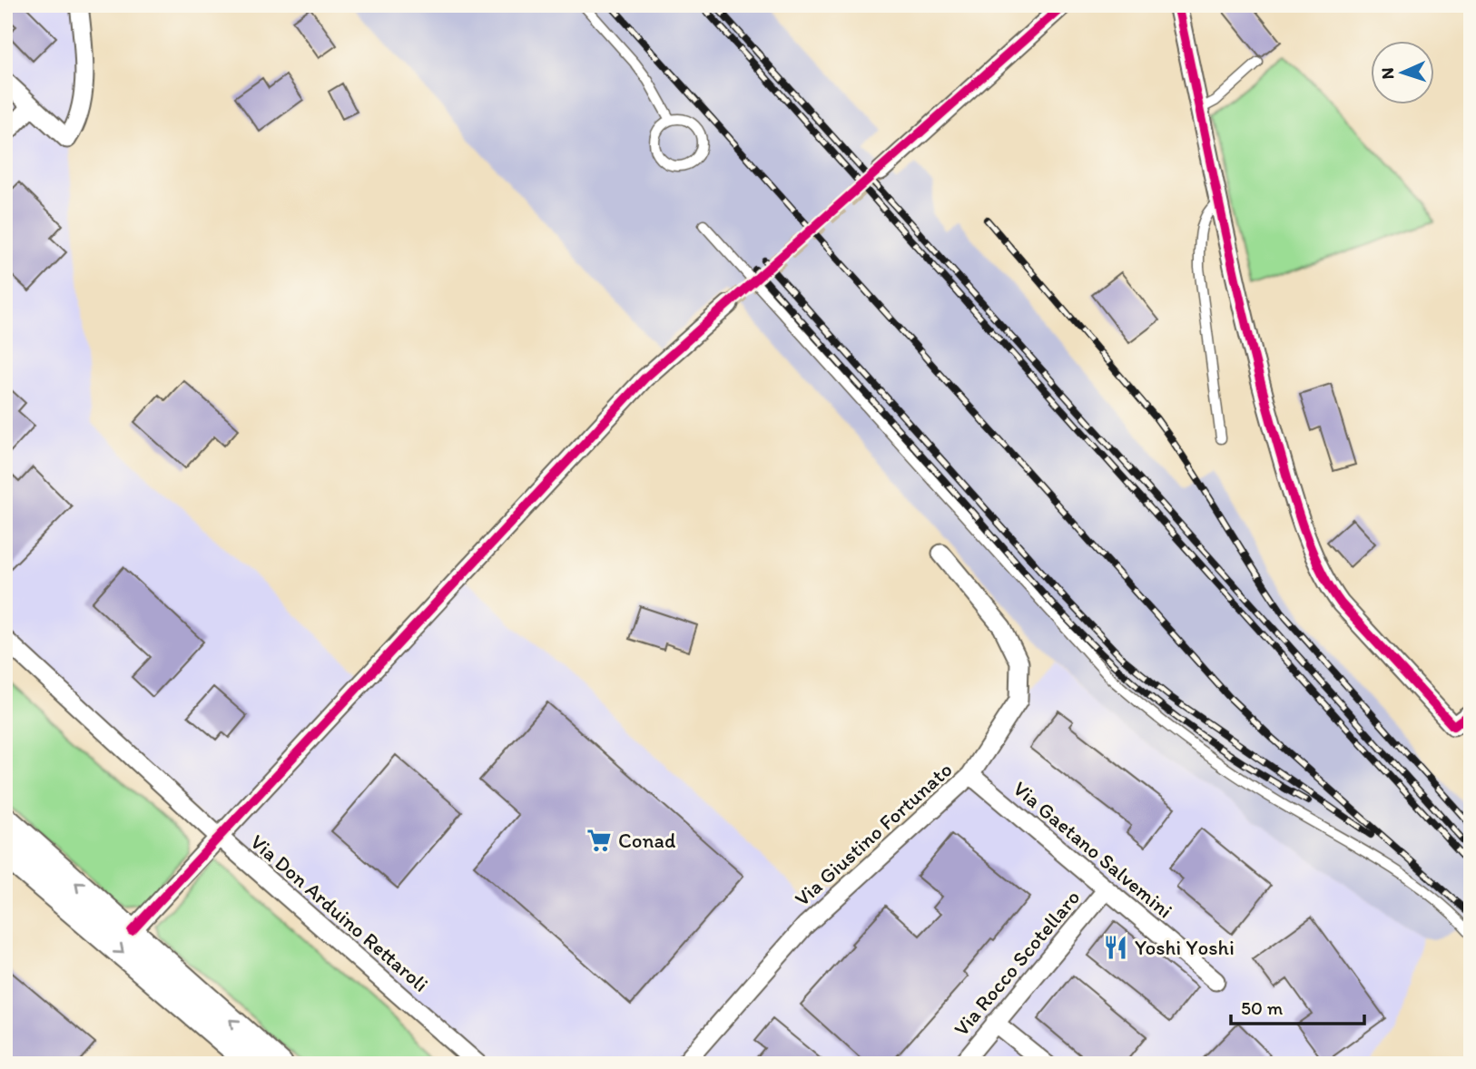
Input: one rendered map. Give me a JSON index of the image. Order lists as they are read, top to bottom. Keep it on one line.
{"streets":{"street":["Via Giustino Fortunato","Via Gaetano Salvemini","Via Don Arduino Rettaroli","Via Rocco Scotellaro"]},"crossings":[["Via Giustino Fortunato","Via Gaetano Salvemini"],["Via Gaetano Salvemini","Via Rocco Scotellaro"]],"places":{"supermarket":["Conad"],"restaurant":["Yoshi Yoshi"]},"scale_bar":"50 m","north":"left"}
